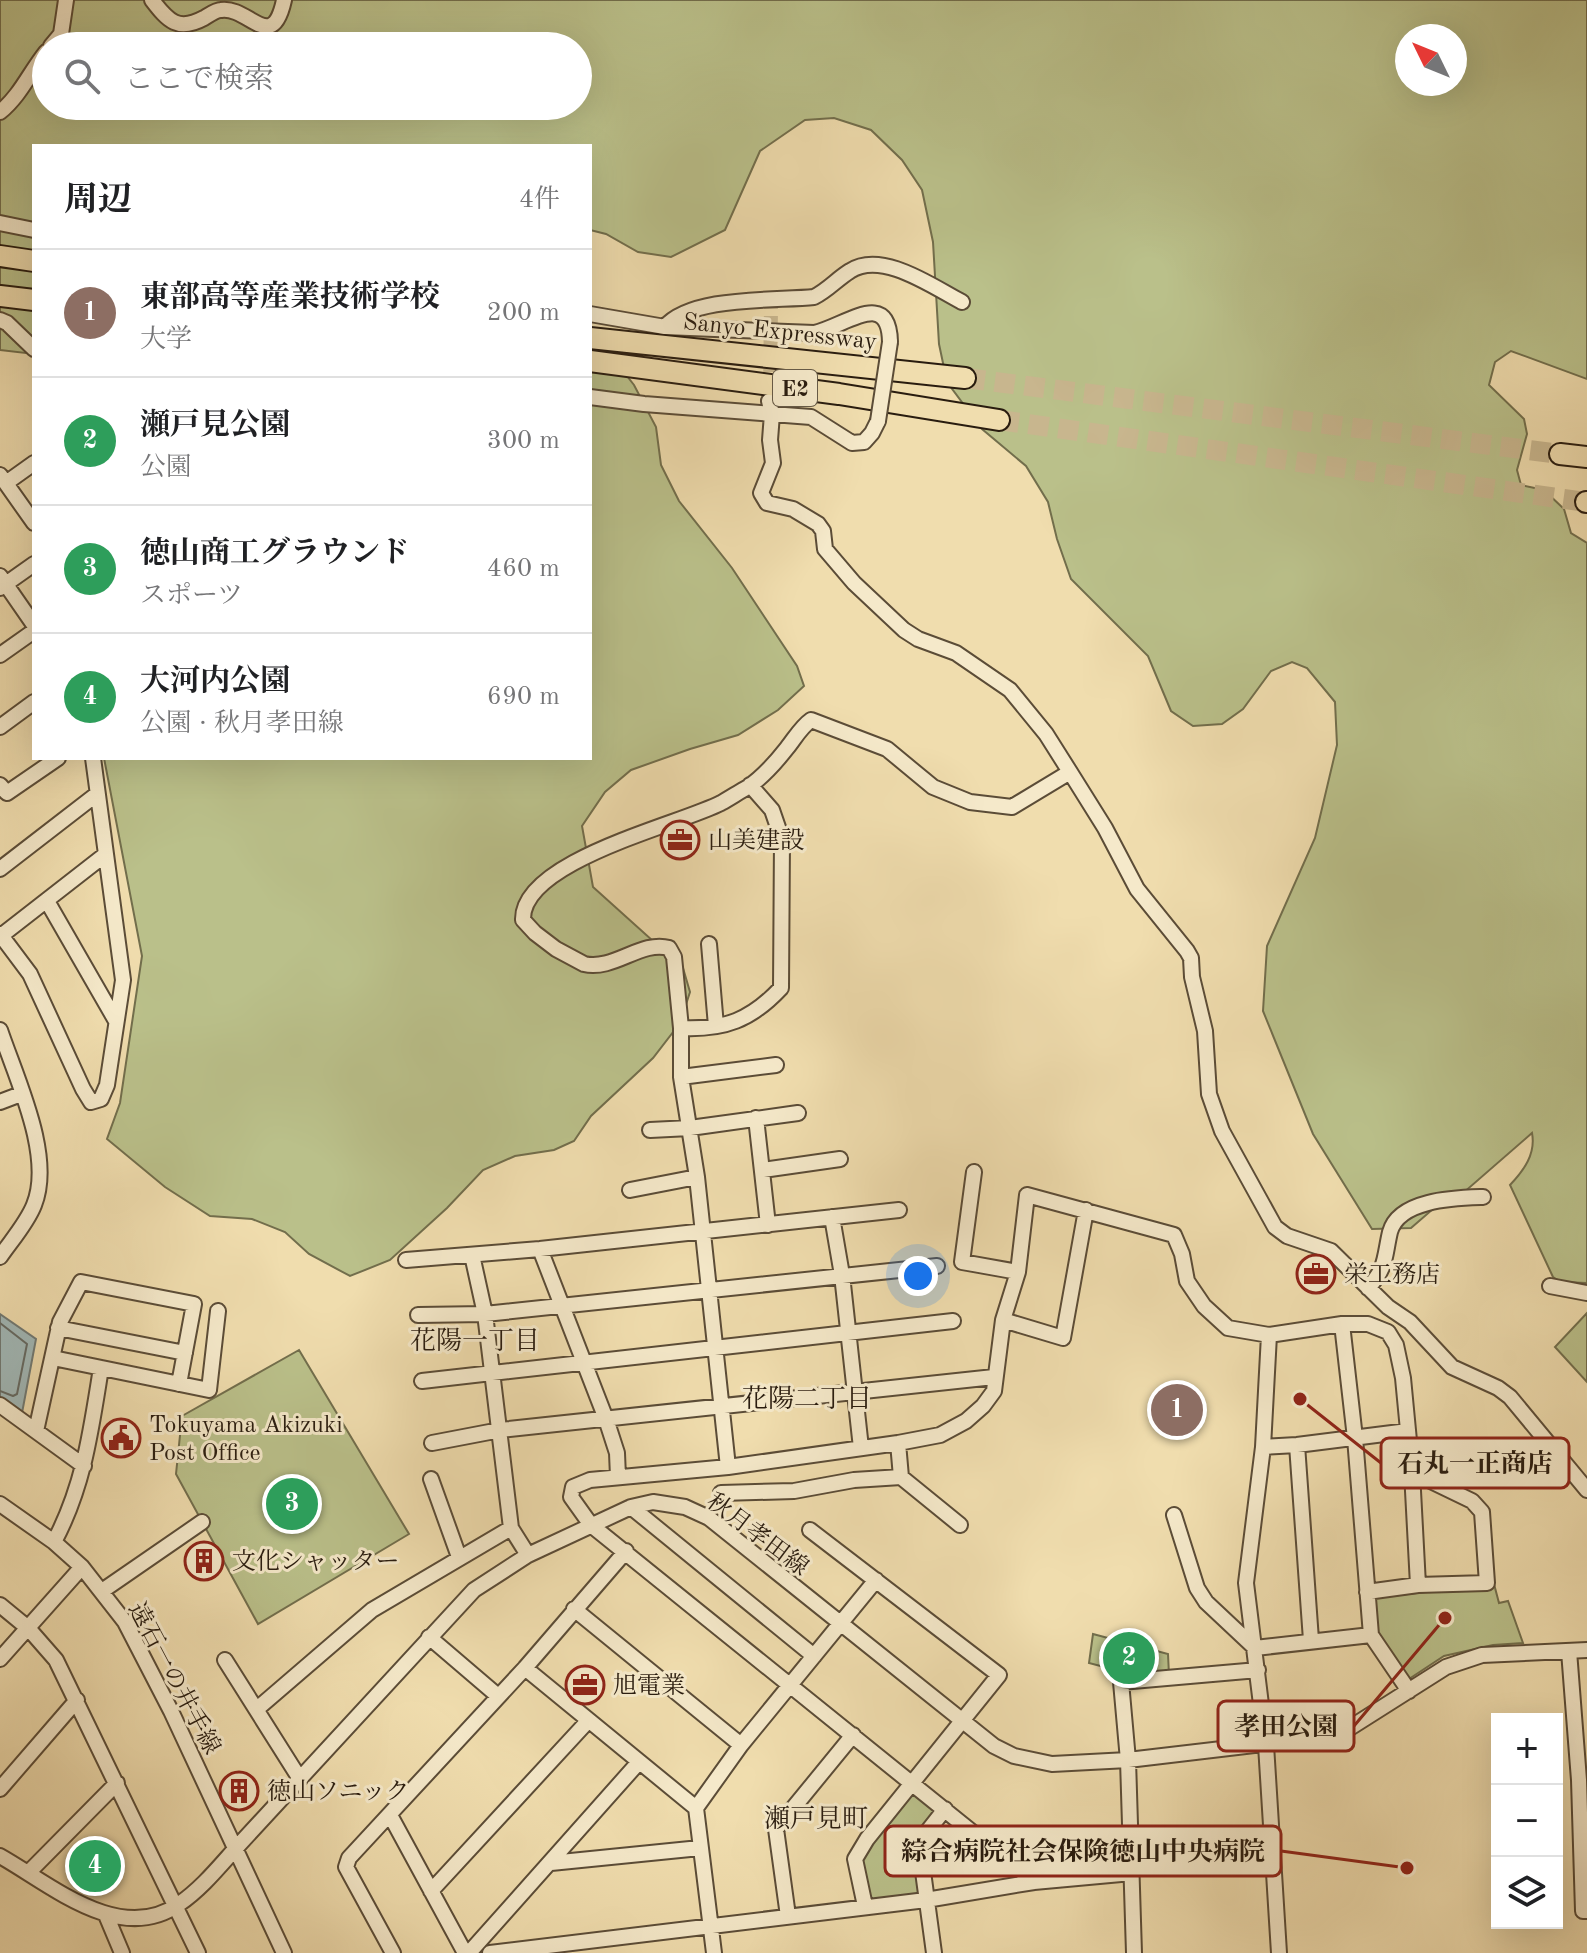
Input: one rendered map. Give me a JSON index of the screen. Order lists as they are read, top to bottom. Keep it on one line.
{"streets":{"highway":["Sanyo Expressway","E2"],"street":["秋月孝田線","遠石一の井手線"]},"crossings":[["秋月孝田線","遠石一の井手線"]],"districts":["花陽一丁目","花陽二丁目","瀬戸見町"],"places":{"office":["山美建設","栄工務店","旭電業"],"other":["石丸一正商店","孝田公園","綜合病院社会保険徳山中央病院"],"public building":["Tokuyama Akizuki Post Office"],"building":["文化シャッター","徳山ソニック"]},"north":"top left","page":{"search":"ここで検索","heading":["周辺","4件"],"list":[{"mark":"1","name":"東部高等産業技術学校","note":"大学","value":"200 m"},{"mark":"2","name":"瀬戸見公園","note":"公園","value":"300 m"},{"mark":"3","name":"徳山商工グラウンド","note":"スポーツ","value":"460 m"},{"mark":"4","name":"大河内公園","note":"公園 · 秋月孝田線","value":"690 m"}],"pins":["1","3","2","4"],"map_buttons":["+","−"]}}
